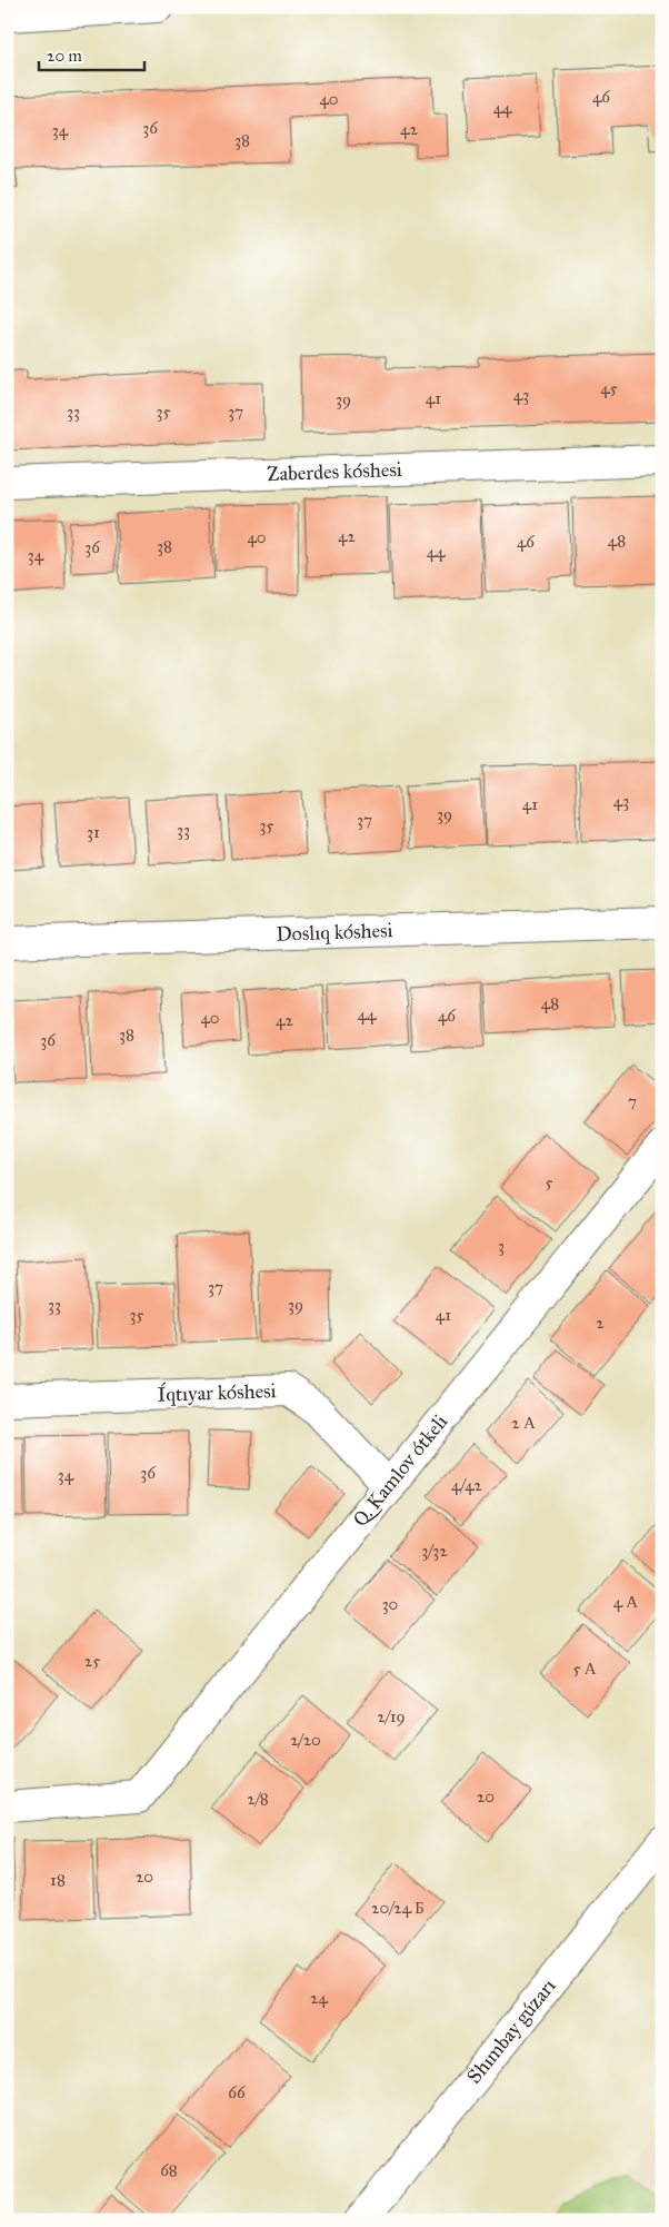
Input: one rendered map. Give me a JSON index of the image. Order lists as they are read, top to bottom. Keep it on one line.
{"streets":{"street":["Zaberdes kóshesi","Doslıq kóshesi","Íqtıyar kóshesi","Q. Kamlov ótkeli","Shımbay gúzarı"]},"crossings":[["Íqtıyar kóshesi","Q. Kamlov ótkeli"]],"house_numbers":["46","40","44","36","42","34","38","45","43","41","39","33","35","37","42","40","48","46","38","36","44","34","43","41","39","37","35","33","31","48","44","46","40","42","38","36","7","5","3","37","33","39","35","41","2","2 А","36","34","4/42","3/32","4 А","30","25","5 А","2/19","2/20","20","2/8","20","18","20/24 Б","24","66","68"],"scale_bar":"20 m"}
